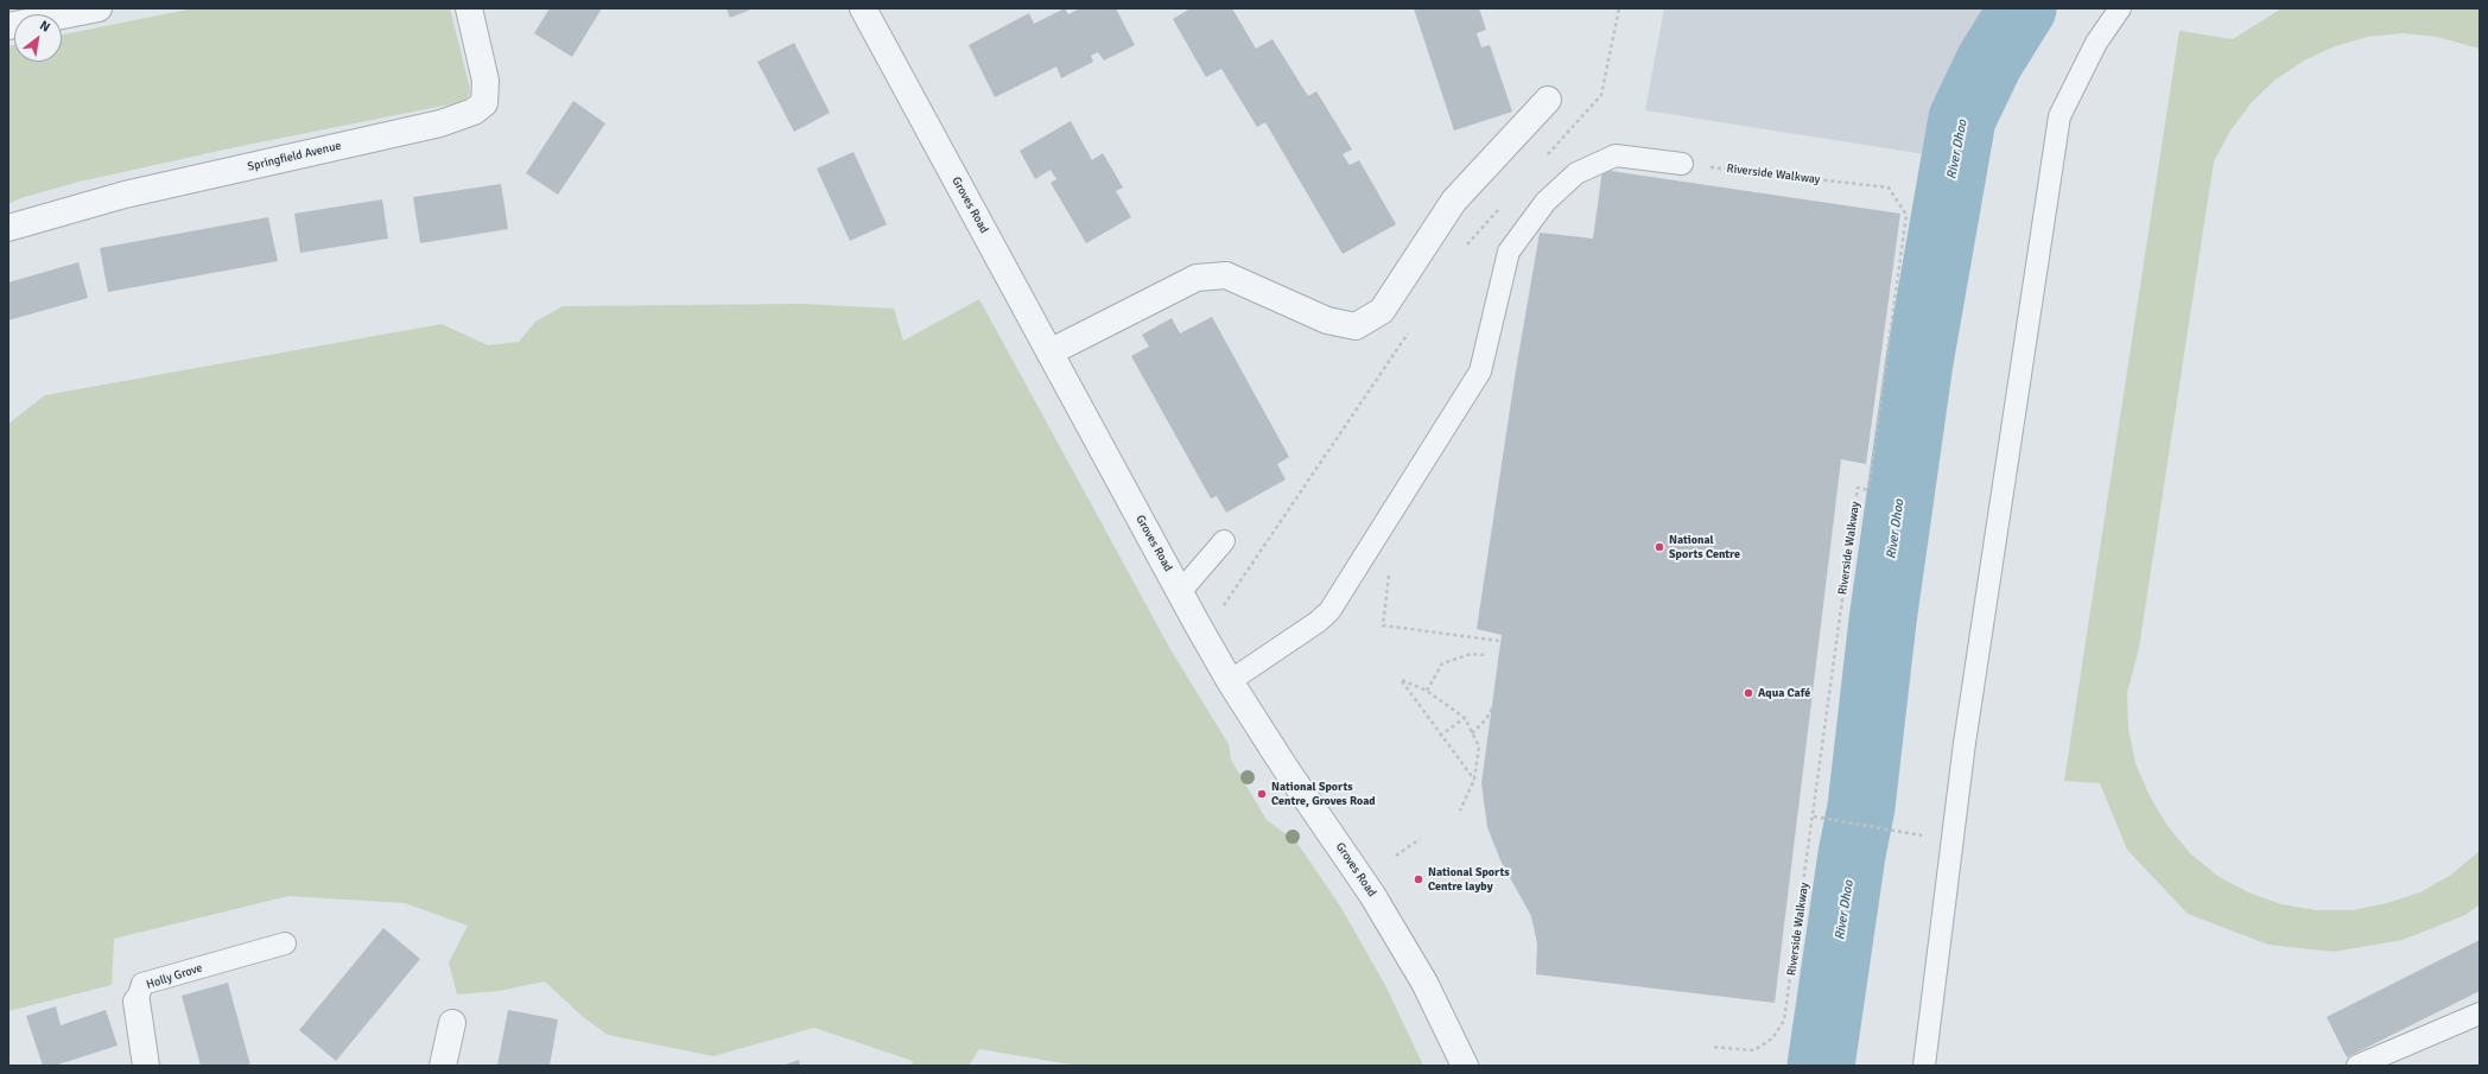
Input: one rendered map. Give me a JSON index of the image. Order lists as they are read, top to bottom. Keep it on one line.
{"streets":{"street":["Springfield Avenue","Groves Road","Holly Grove"],"path":["Riverside Walkway"]},"water":["River Dhoo"],"places":["National Sports Centre","Aqua Café","National Sports Centre, Groves Road","National Sports Centre layby"],"north":"top right"}
